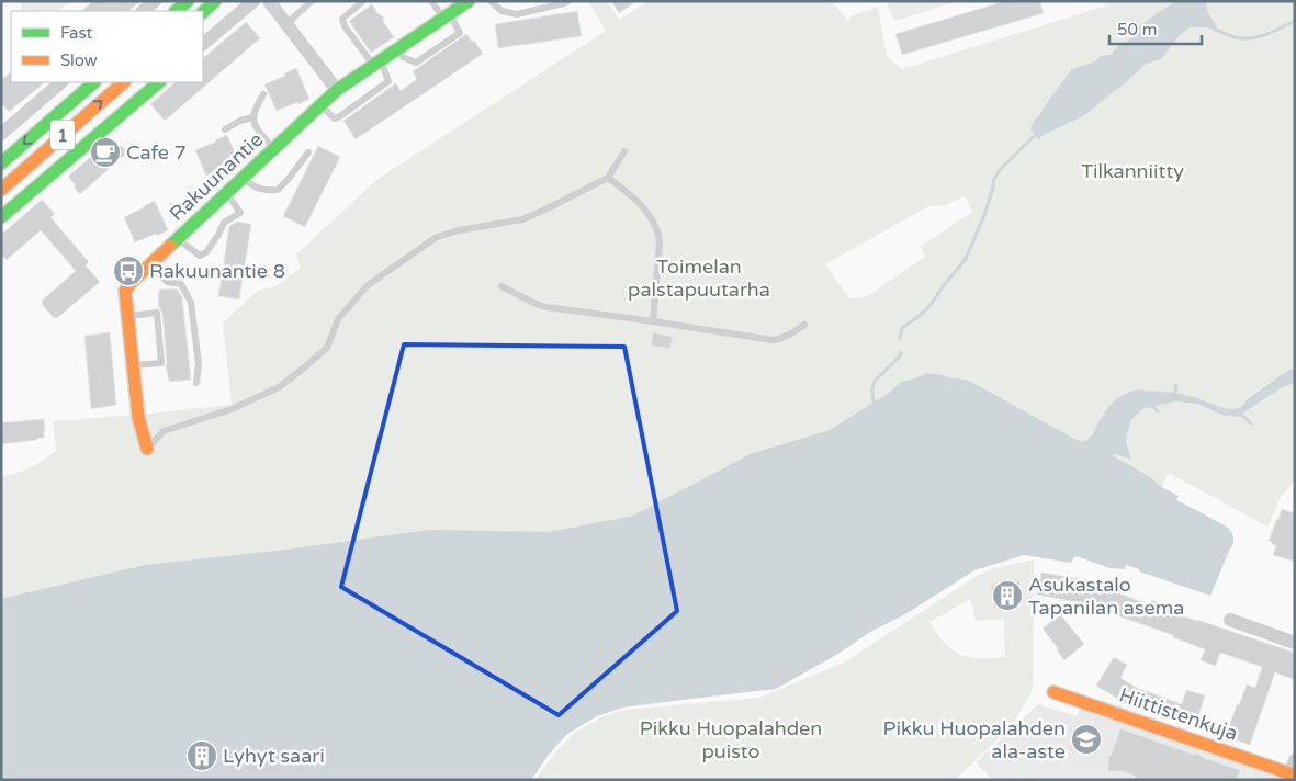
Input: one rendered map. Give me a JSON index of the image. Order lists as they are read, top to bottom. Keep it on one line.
{"streets":{"street":["1","Rakuunantie","Hiittistenkuja"]},"parks":["Tilkanniitty","Toimelan palstapuutarha","Pikku Huopalahden puisto"],"places":{"cafe":["Cafe 7"],"bus stop":["Rakuunantie 8"],"building":["Asukastalo Tapanilan asema","Lyhyt saari"],"school or university":["Pikku Huopalahden ala-aste"]},"legend":["Fast","Slow"],"scale_bar":"50 m"}
